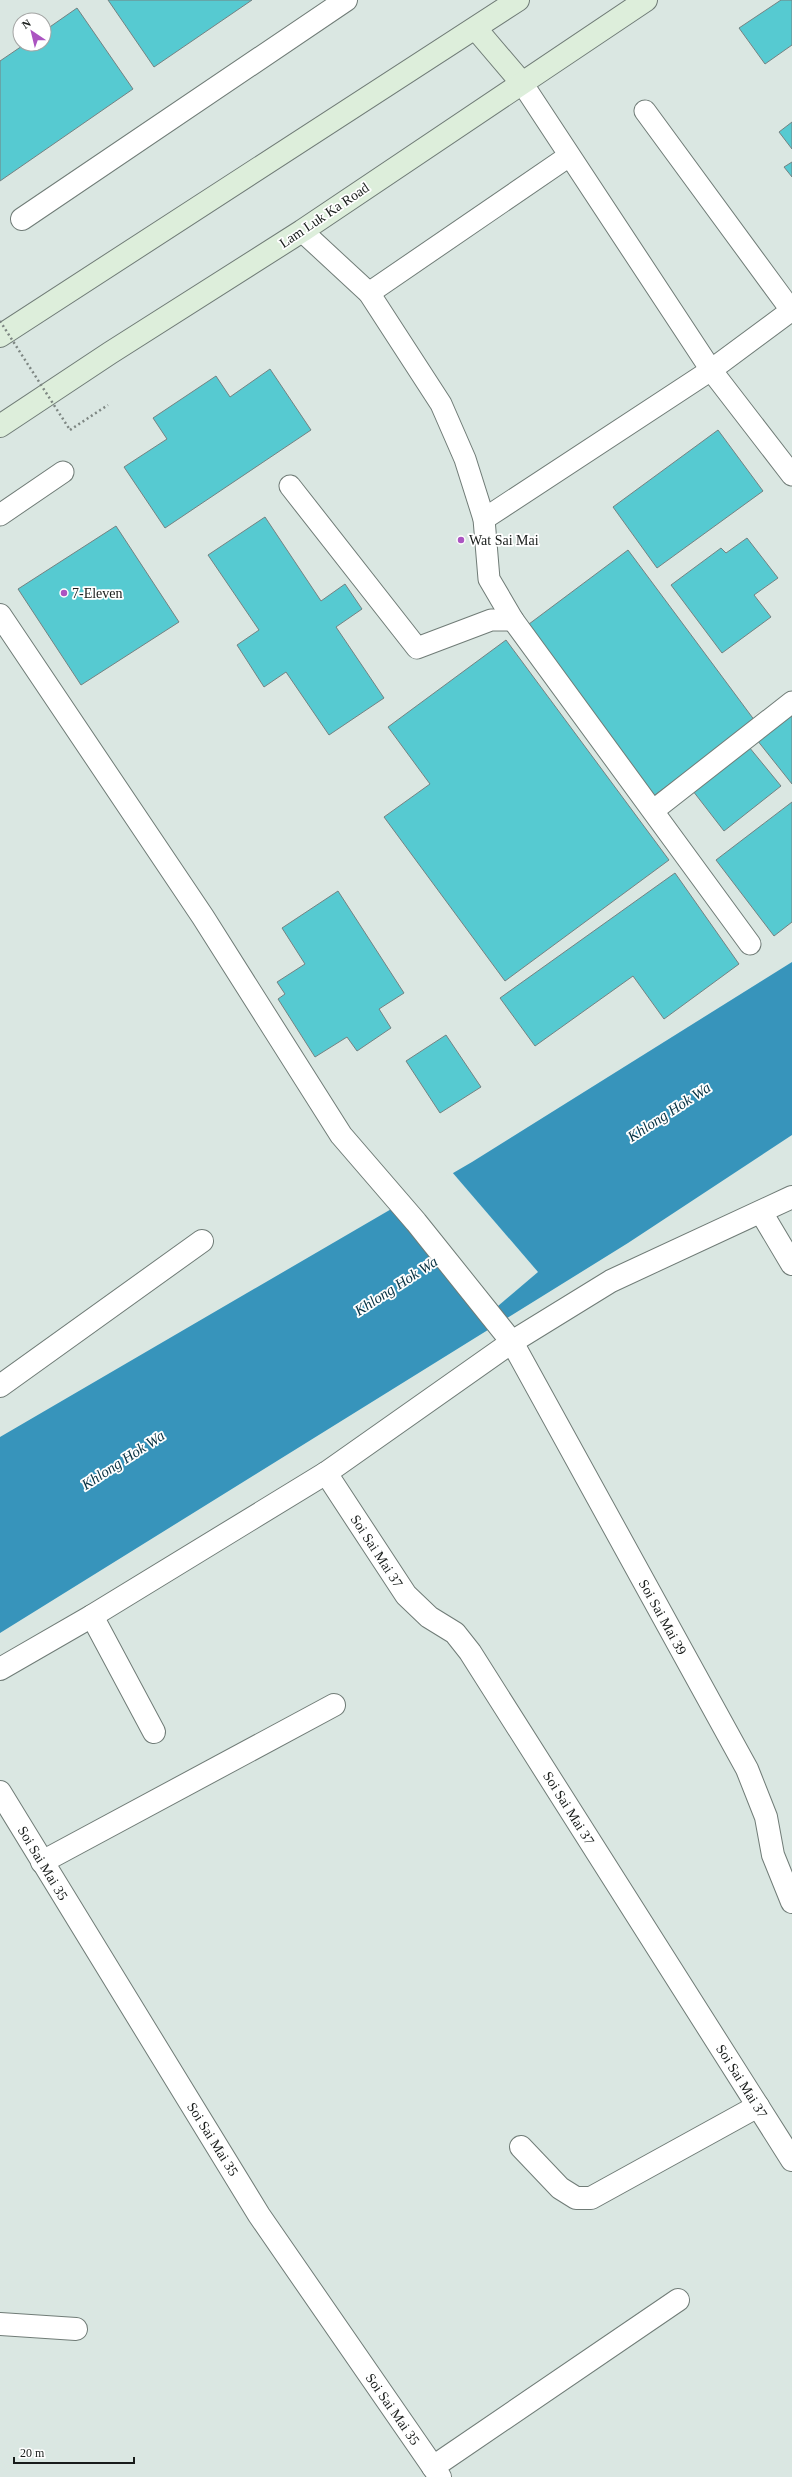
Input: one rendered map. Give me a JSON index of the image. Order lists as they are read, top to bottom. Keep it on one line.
{"streets":{"main road":["Lam Luk Ka Road"],"street":["Soi Sai Mai 37","Soi Sai Mai 39","Soi Sai Mai 35"]},"water":["Khlong Hok Wa"],"places":["Wat Sai Mai","7-Eleven"],"scale_bar":"20 m","north":"top left"}
